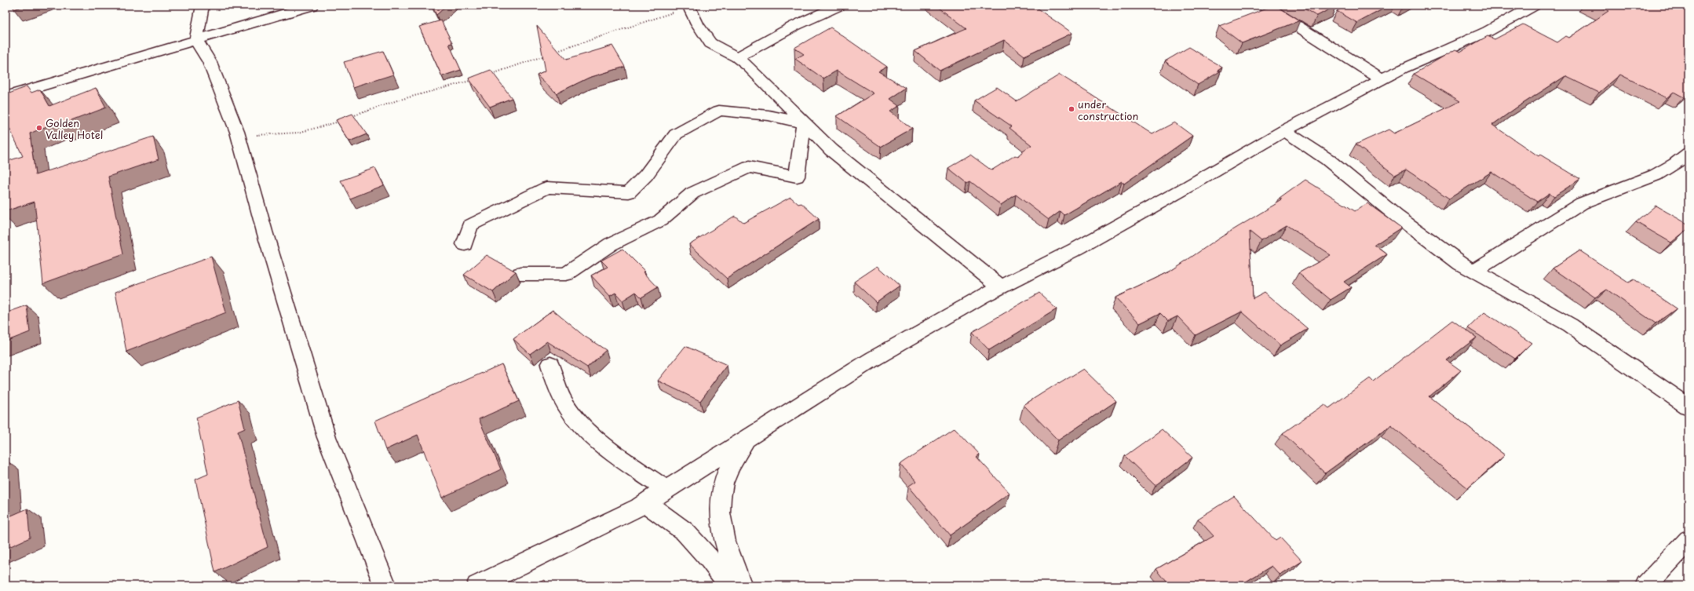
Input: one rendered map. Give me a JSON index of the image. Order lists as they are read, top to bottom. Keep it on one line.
{"places":["under construction","Golden Valley Hotel"]}
